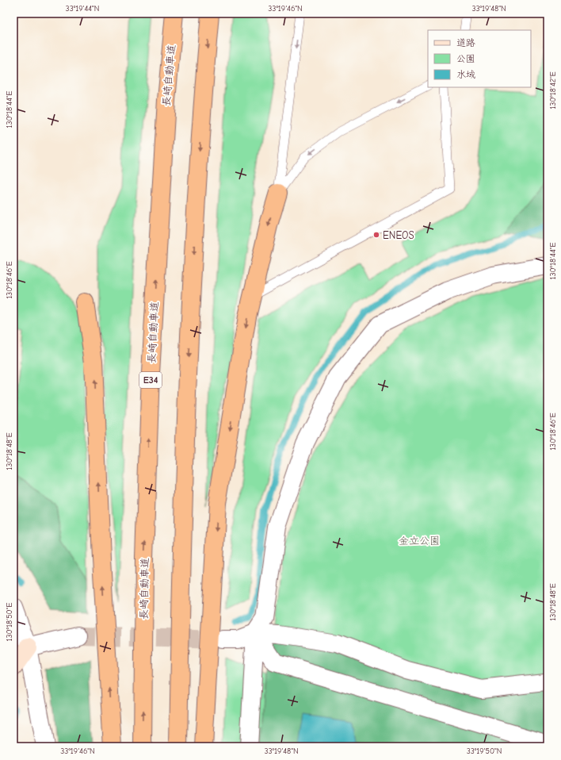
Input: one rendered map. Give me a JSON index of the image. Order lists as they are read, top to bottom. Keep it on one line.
{"streets":{"highway":["長崎自動車道","E34"]},"parks":["金立公園"],"places":["ENEOS"],"legend":["道路","公園","水域"],"coordinates":["33°19'44\"N","33°19'46\"N","33°19'48\"N","130°18'42\"E","130°18'44\"E","130°18'46\"E","130°18'48\"E","130°18'50\"E","33°19'50\"N"]}
